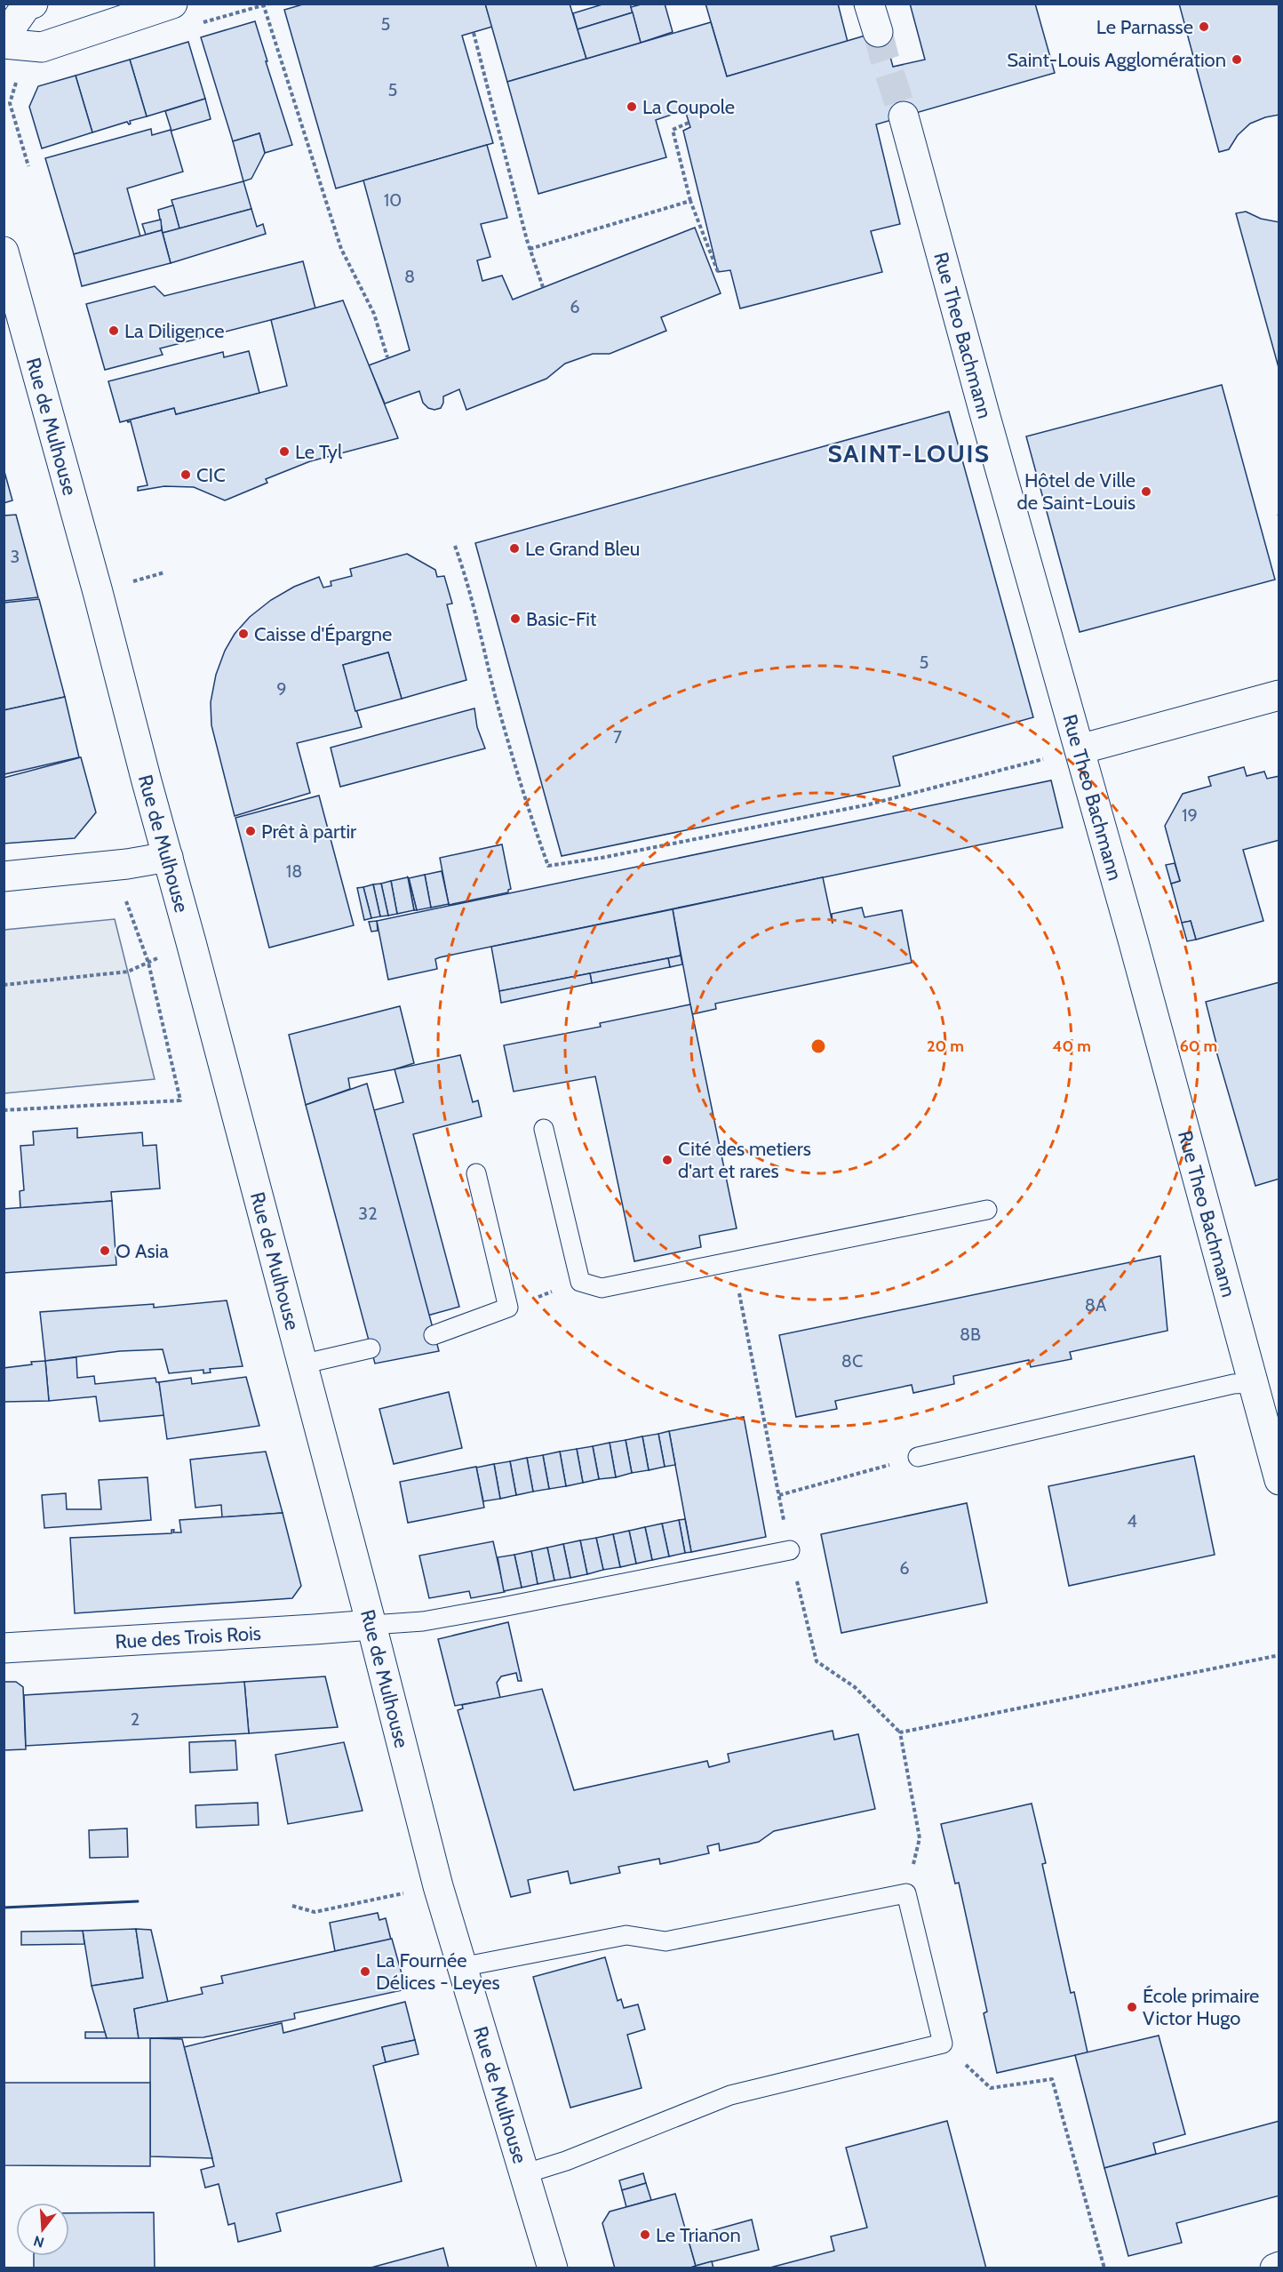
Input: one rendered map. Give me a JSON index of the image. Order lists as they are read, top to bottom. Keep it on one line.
{"streets":{"main road":["Rue Theo Bachmann","Rue de Mulhouse","Rue des Trois Rois"]},"crossings":[["Rue de Mulhouse","Rue des Trois Rois"]],"districts":["SAINT-LOUIS"],"places":["Le Parnasse","Saint-Louis Agglomération","La Coupole","La Diligence","Le Tyl","CIC","Hôtel de Ville de Saint-Louis","Le Grand Bleu","Basic-Fit","Caisse d'Épargne","Prêt à partir","Cité des metiers d'art et rares","O Asia","La Fournée Délices - Leyes","École primaire Victor Hugo","Le Trianon"],"house_numbers":["5","5","10","8","6","3","5","9","7","19","18","32","8A","8B","8C","4","6","2"],"north":"bottom","rings":["20 m","40 m","60 m"]}
